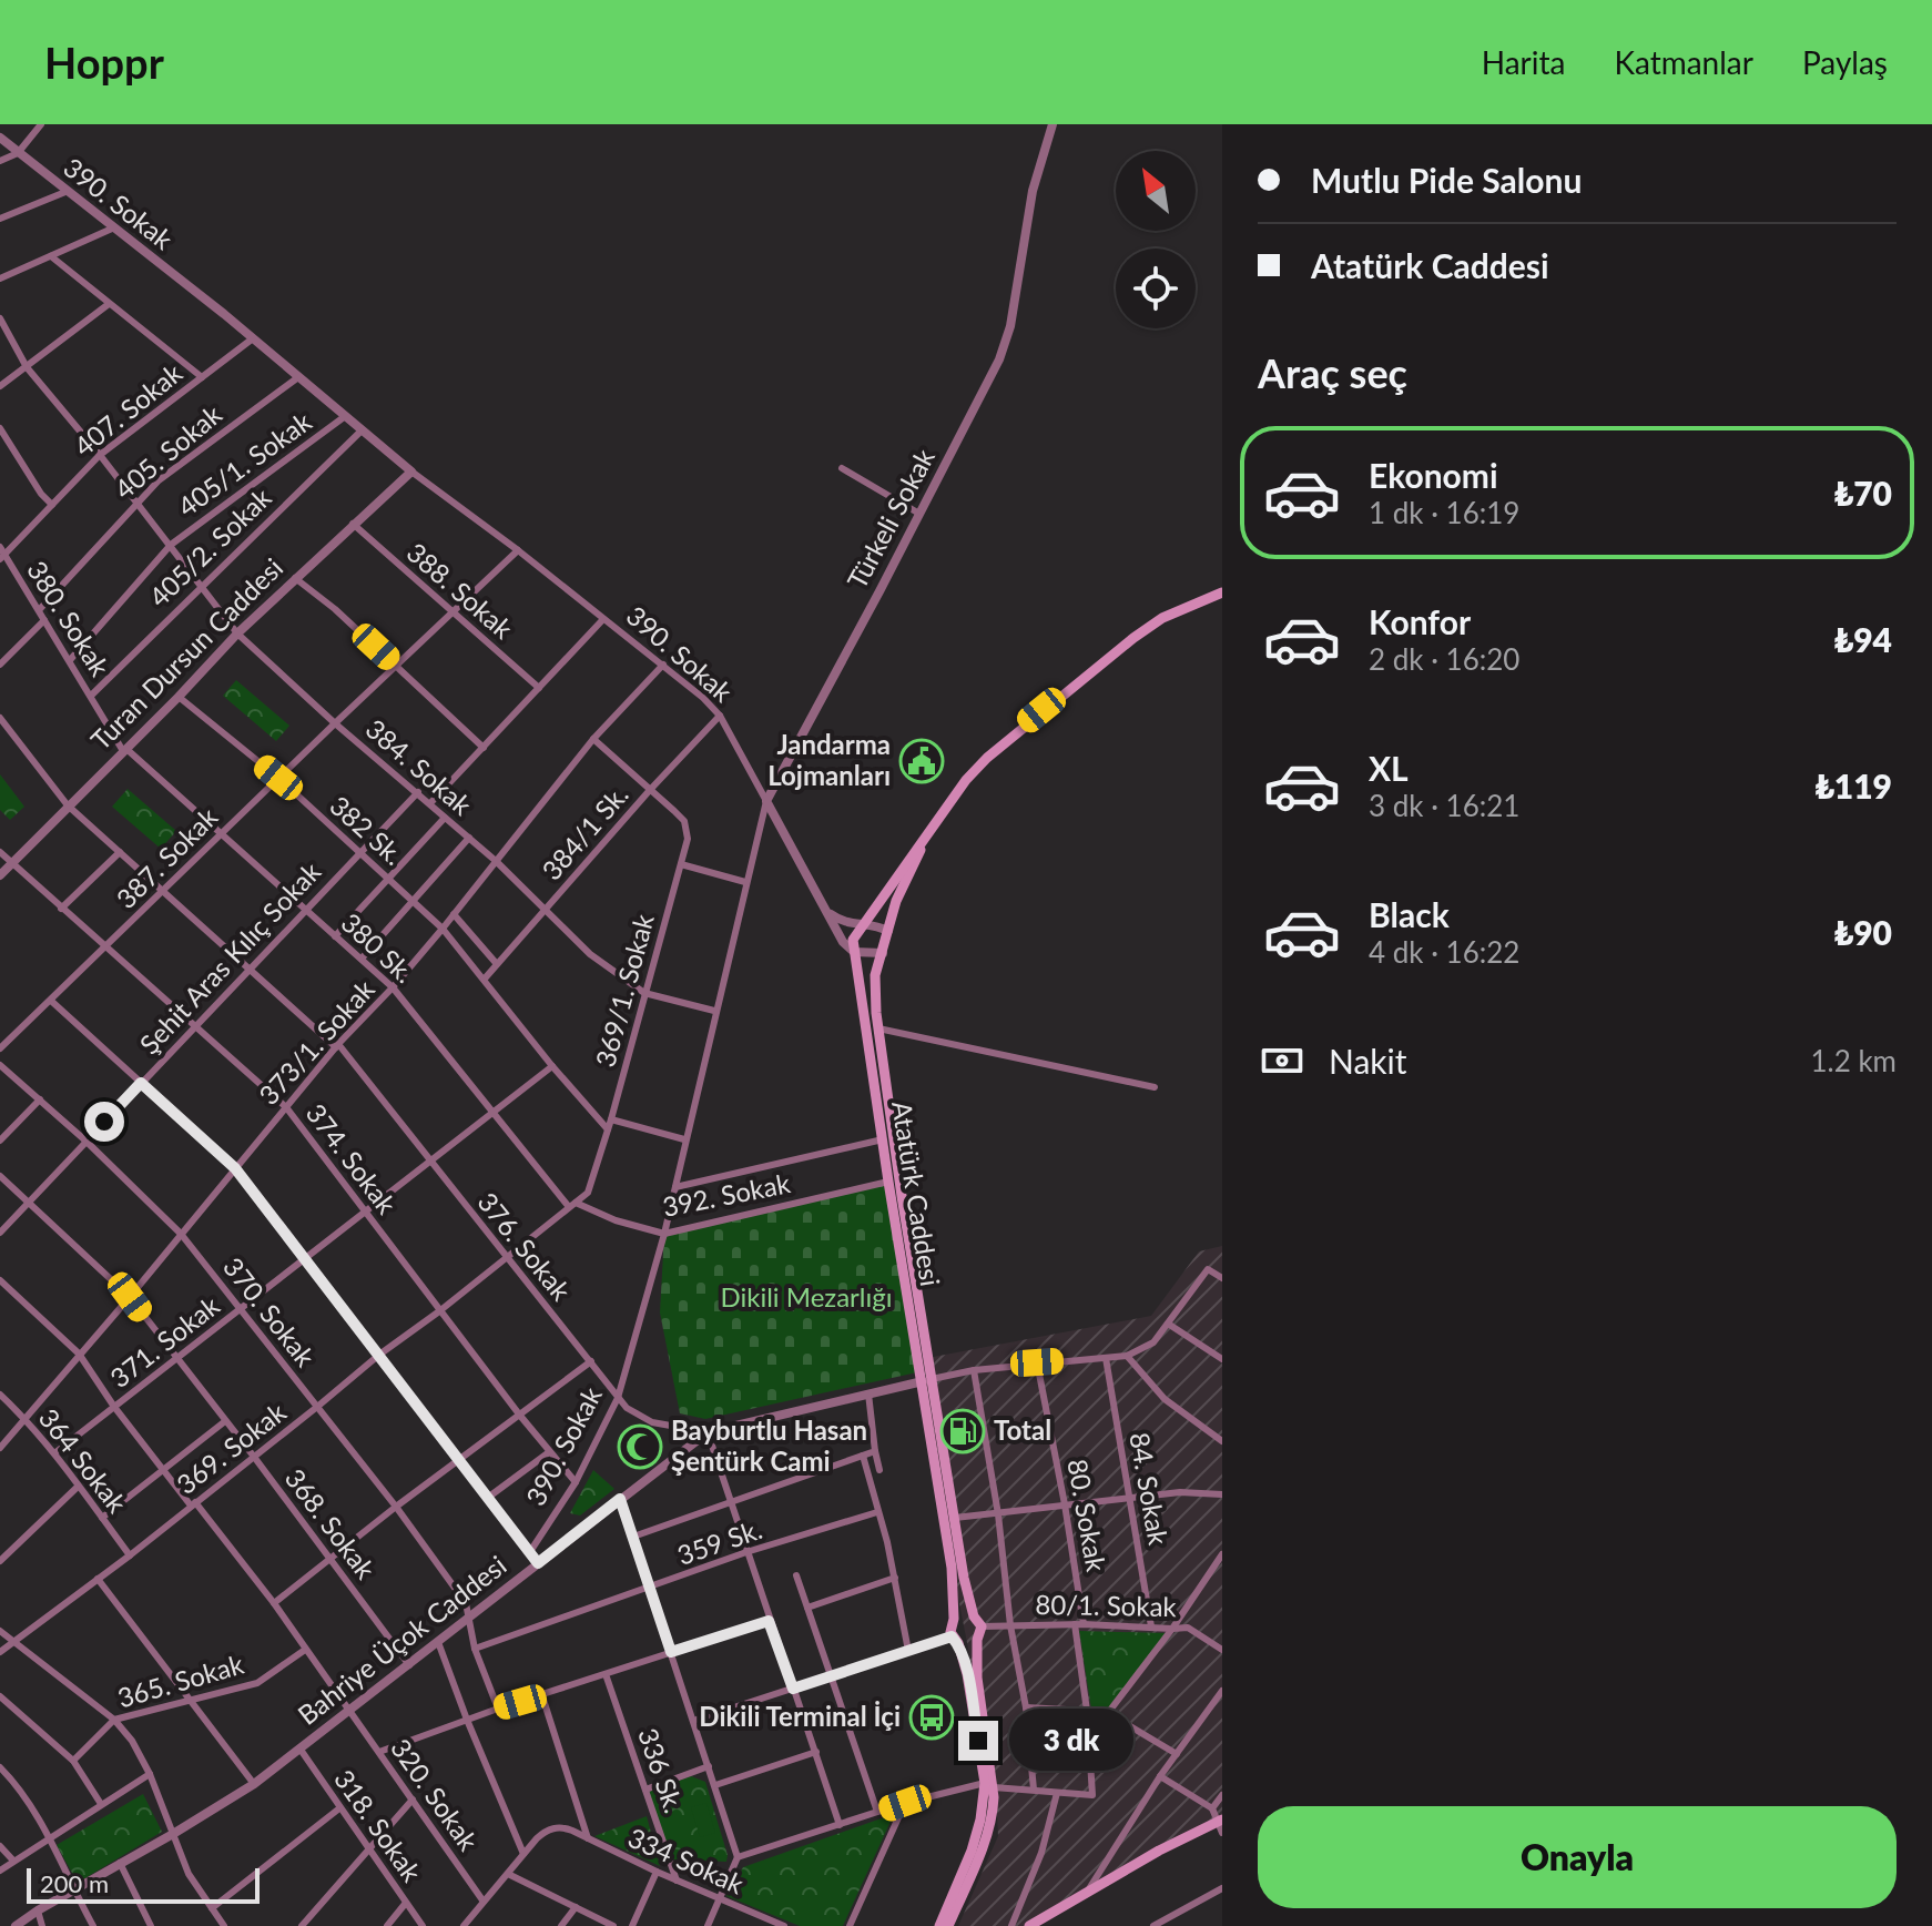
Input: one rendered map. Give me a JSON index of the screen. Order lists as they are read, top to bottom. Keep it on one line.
{"streets":{"main road":["Atatürk Caddesi"],"street":["390. Sokak","407. Sokak","405. Sokak","405/1. Sokak","Türkeli Sokak","405/2. Sokak","388. Sokak","380. Sokak","Turan Dursun Caddesi","384. Sokak","382 Sk.","384/1 Sk.","387. Sokak","380 Sk.","Şehit Aras Kılıç Sokak","369/1. Sokak","373/1. Sokak","374. Sokak","392. Sokak","376. Sokak","370. Sokak","371. Sokak","369. Sokak","364 Sokak","84. Sokak","80. Sokak","368. Sokak","359 Sk.","80/1. Sokak","Bahriye Üçok Caddesi","365. Sokak","336 Sk.","320. Sokak","318. Sokak","334 Sokak"]},"crossings":[["390. Sokak","407. Sokak"],["390. Sokak","405. Sokak"],["390. Sokak","405/1. Sokak"],["390. Sokak","Türkeli Sokak"],["390. Sokak","405/2. Sokak"],["390. Sokak","Turan Dursun Caddesi"],["390. Sokak","384. Sokak"],["390. Sokak","384/1 Sk."],["390. Sokak","387. Sokak"],["390. Sokak","373/1. Sokak"],["390. Sokak","374. Sokak"],["390. Sokak","392. Sokak"],["390. Sokak","376. Sokak"],["407. Sokak","380. Sokak"],["407. Sokak","384. Sokak"],["405. Sokak","380. Sokak"],["405. Sokak","384. Sokak"],["405/1. Sokak","380. Sokak"],["405/1. Sokak","384. Sokak"],["405/2. Sokak","380. Sokak"],["405/2. Sokak","384. Sokak"],["388. Sokak","Turan Dursun Caddesi"],["388. Sokak","387. Sokak"],["380. Sokak","Turan Dursun Caddesi"],["380. Sokak","380 Sk."],["Turan Dursun Caddesi","384. Sokak"],["Turan Dursun Caddesi","382 Sk."],["Turan Dursun Caddesi","380 Sk."],["Turan Dursun Caddesi","374. Sokak"],["Turan Dursun Caddesi","376. Sokak"],["384. Sokak","384/1 Sk."],["384. Sokak","387. Sokak"],["384. Sokak","Şehit Aras Kılıç Sokak"],["384. Sokak","369/1. Sokak"],["384. Sokak","373/1. Sokak"],["382 Sk.","384/1 Sk."],["382 Sk.","387. Sokak"],["382 Sk.","Şehit Aras Kılıç Sokak"],["382 Sk.","369/1. Sokak"],["382 Sk.","373/1. Sokak"],["382 Sk.","371. Sokak"],["384/1 Sk.","369/1. Sokak"],["387. Sokak","380 Sk."],["387. Sokak","374. Sokak"],["387. Sokak","376. Sokak"],["380 Sk.","Şehit Aras Kılıç Sokak"],["380 Sk.","369/1. Sokak"],["380 Sk.","373/1. Sokak"],["380 Sk.","392. Sokak"],["380 Sk.","371. Sokak"],["380 Sk.","369. Sokak"],["Şehit Aras Kılıç Sokak","374. Sokak"],["Şehit Aras Kılıç Sokak","376. Sokak"],["Şehit Aras Kılıç Sokak","370. Sokak"],["Şehit Aras Kılıç Sokak","368. Sokak"],["369/1. Sokak","392. Sokak"],["369/1. Sokak","369. Sokak"],["373/1. Sokak","374. Sokak"],["373/1. Sokak","376. Sokak"],["373/1. Sokak","370. Sokak"],["373/1. Sokak","364 Sokak"],["373/1. Sokak","368. Sokak"],["373/1. Sokak","320. Sokak"],["374. Sokak","371. Sokak"],["374. Sokak","369. Sokak"],["Atatürk Caddesi","392. Sokak"],["Atatürk Caddesi","80/1. Sokak"],["Atatürk Caddesi","Bahriye Üçok Caddesi"],["392. Sokak","369. Sokak"],["376. Sokak","371. Sokak"],["376. Sokak","369. Sokak"],["376. Sokak","Bahriye Üçok Caddesi"],["370. Sokak","371. Sokak"],["370. Sokak","369. Sokak"],["370. Sokak","359 Sk."],["370. Sokak","Bahriye Üçok Caddesi"],["371. Sokak","364 Sokak"],["371. Sokak","368. Sokak"],["371. Sokak","320. Sokak"],["369. Sokak","364 Sokak"],["369. Sokak","368. Sokak"],["369. Sokak","320. Sokak"],["84. Sokak","80/1. Sokak"],["80. Sokak","80/1. Sokak"],["368. Sokak","Bahriye Üçok Caddesi"],["Bahriye Üçok Caddesi","320. Sokak"],["Bahriye Üçok Caddesi","318. Sokak"],["365. Sokak","320. Sokak"],["336 Sk.","334 Sokak"]],"parks":["Dikili Mezarlığı"],"places":{"public building":["Jandarma Lojmanları"],"fuel station":["Total"],"mosque":["Bayburtlu Hasan Şentürk Cami"],"bus stop":["Dikili Terminal İçi"]},"scale_bar":"200 m","north":"top left","page":{"header":"Hoppr","nav":["Harita","Katmanlar","Paylaş"],"banner":["Mutlu Pide Salonu","Atatürk Caddesi"],"heading":"Araç seç","list":[{"name":"Ekonomi","note":"1 dk · 16:19","value":"₺70"},{"name":"Konfor","note":"2 dk · 16:20","value":"₺94"},{"name":"XL","note":"3 dk · 16:21","value":"₺119"},{"name":"Black","note":"4 dk · 16:22","value":"₺90"}],"pay":["Nakit","1.2 km"],"bubble":"3 dk","buttons":"Onayla","scale":"200 m"}}
